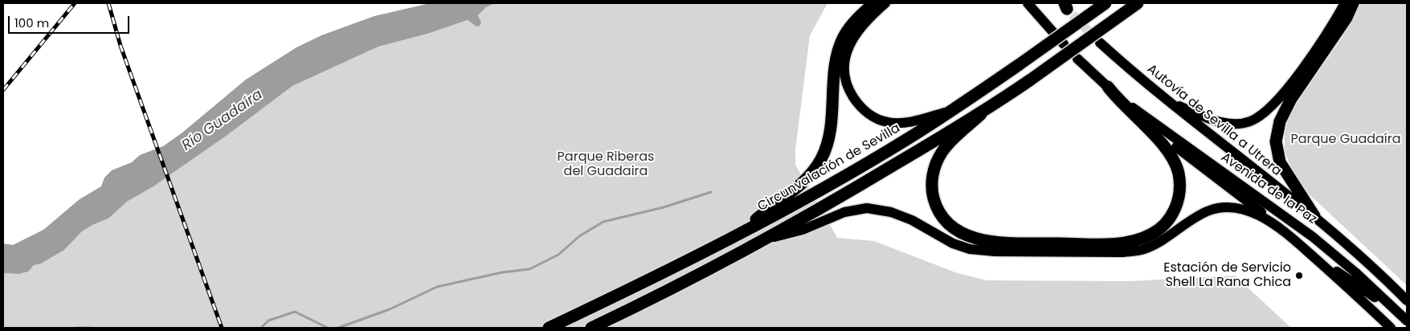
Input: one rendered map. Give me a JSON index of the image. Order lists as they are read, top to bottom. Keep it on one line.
{"streets":{"highway":["Circunvalación de Sevilla"],"main road":["Autovía de Sevilla a Utrera","Avenida de la Paz"]},"crossings":[["Autovía de Sevilla a Utrera","Avenida de la Paz"]],"water":["Río Guadaíra"],"parks":["Parque Guadaíra","Parque Riberas del Guadaira"],"places":["Estación de Servicio Shell La Rana Chica"],"scale_bar":"100 m"}
